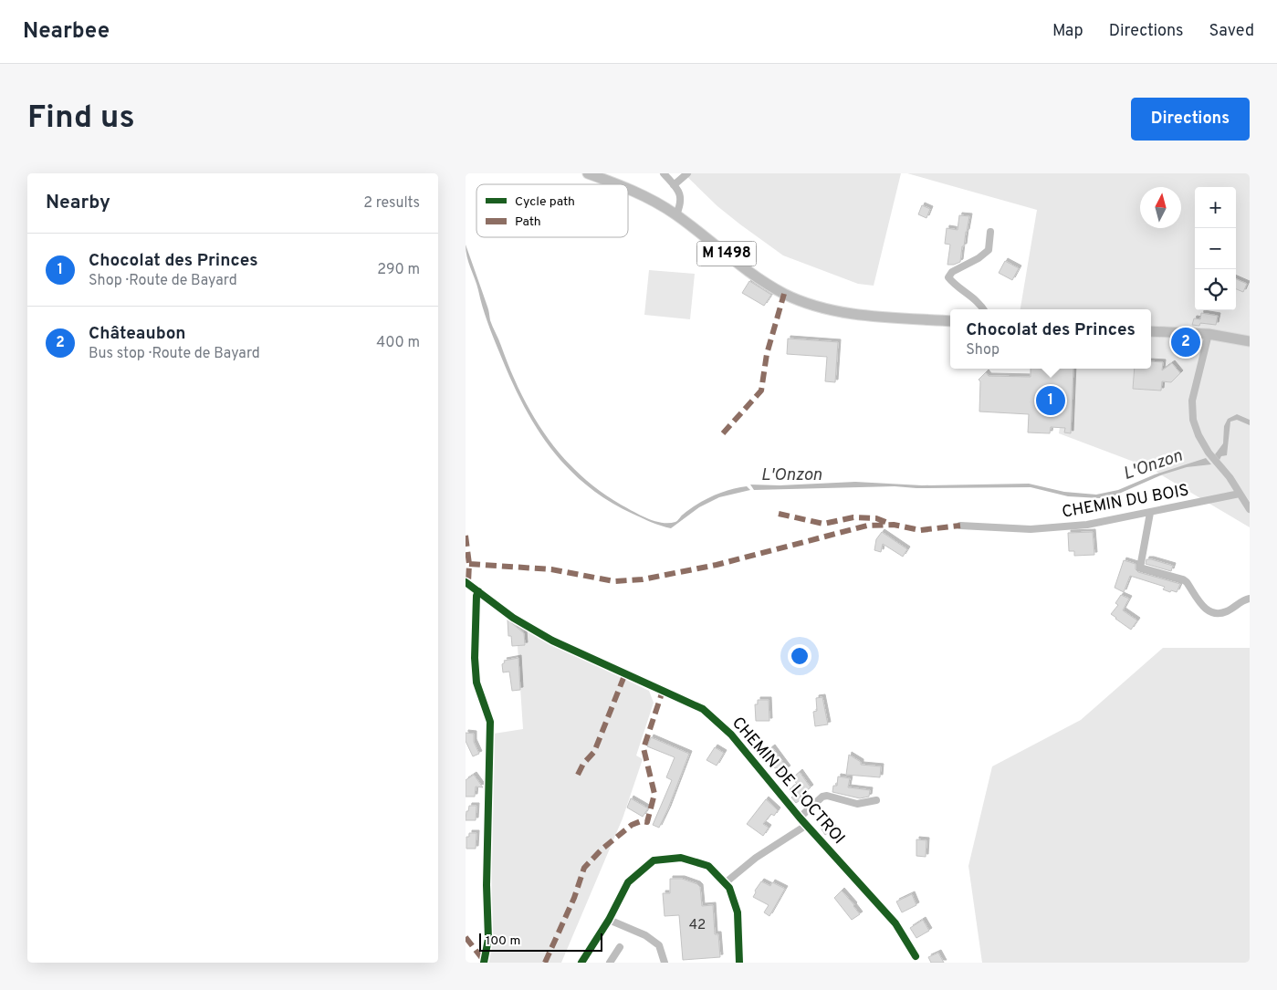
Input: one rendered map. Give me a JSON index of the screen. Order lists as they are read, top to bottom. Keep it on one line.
{"streets":{"main road":["M 1498"],"street":["CHEMIN DU BOIS","CHEMIN DE L'OCTROI"]},"water":["L'Onzon"],"house_numbers":["42"],"legend":["Cycle path","Path"],"scale_bar":"100 m","north":"top","page":{"header":"Nearbee","nav":["Map","Directions","Saved"],"buttons":"Directions","title":"Find us","heading":["Nearby","2 results"],"map_buttons":["+","−"],"list":[{"mark":"1","name":"Chocolat des Princes","note":"Shop · Route de Bayard","value":"290 m"},{"mark":"2","name":"Châteaubon","note":"Bus stop · Route de Bayard","value":"400 m"}],"popup":["Chocolat des Princes","Shop"],"pins":["2","1"],"scale":"100 m"}}
